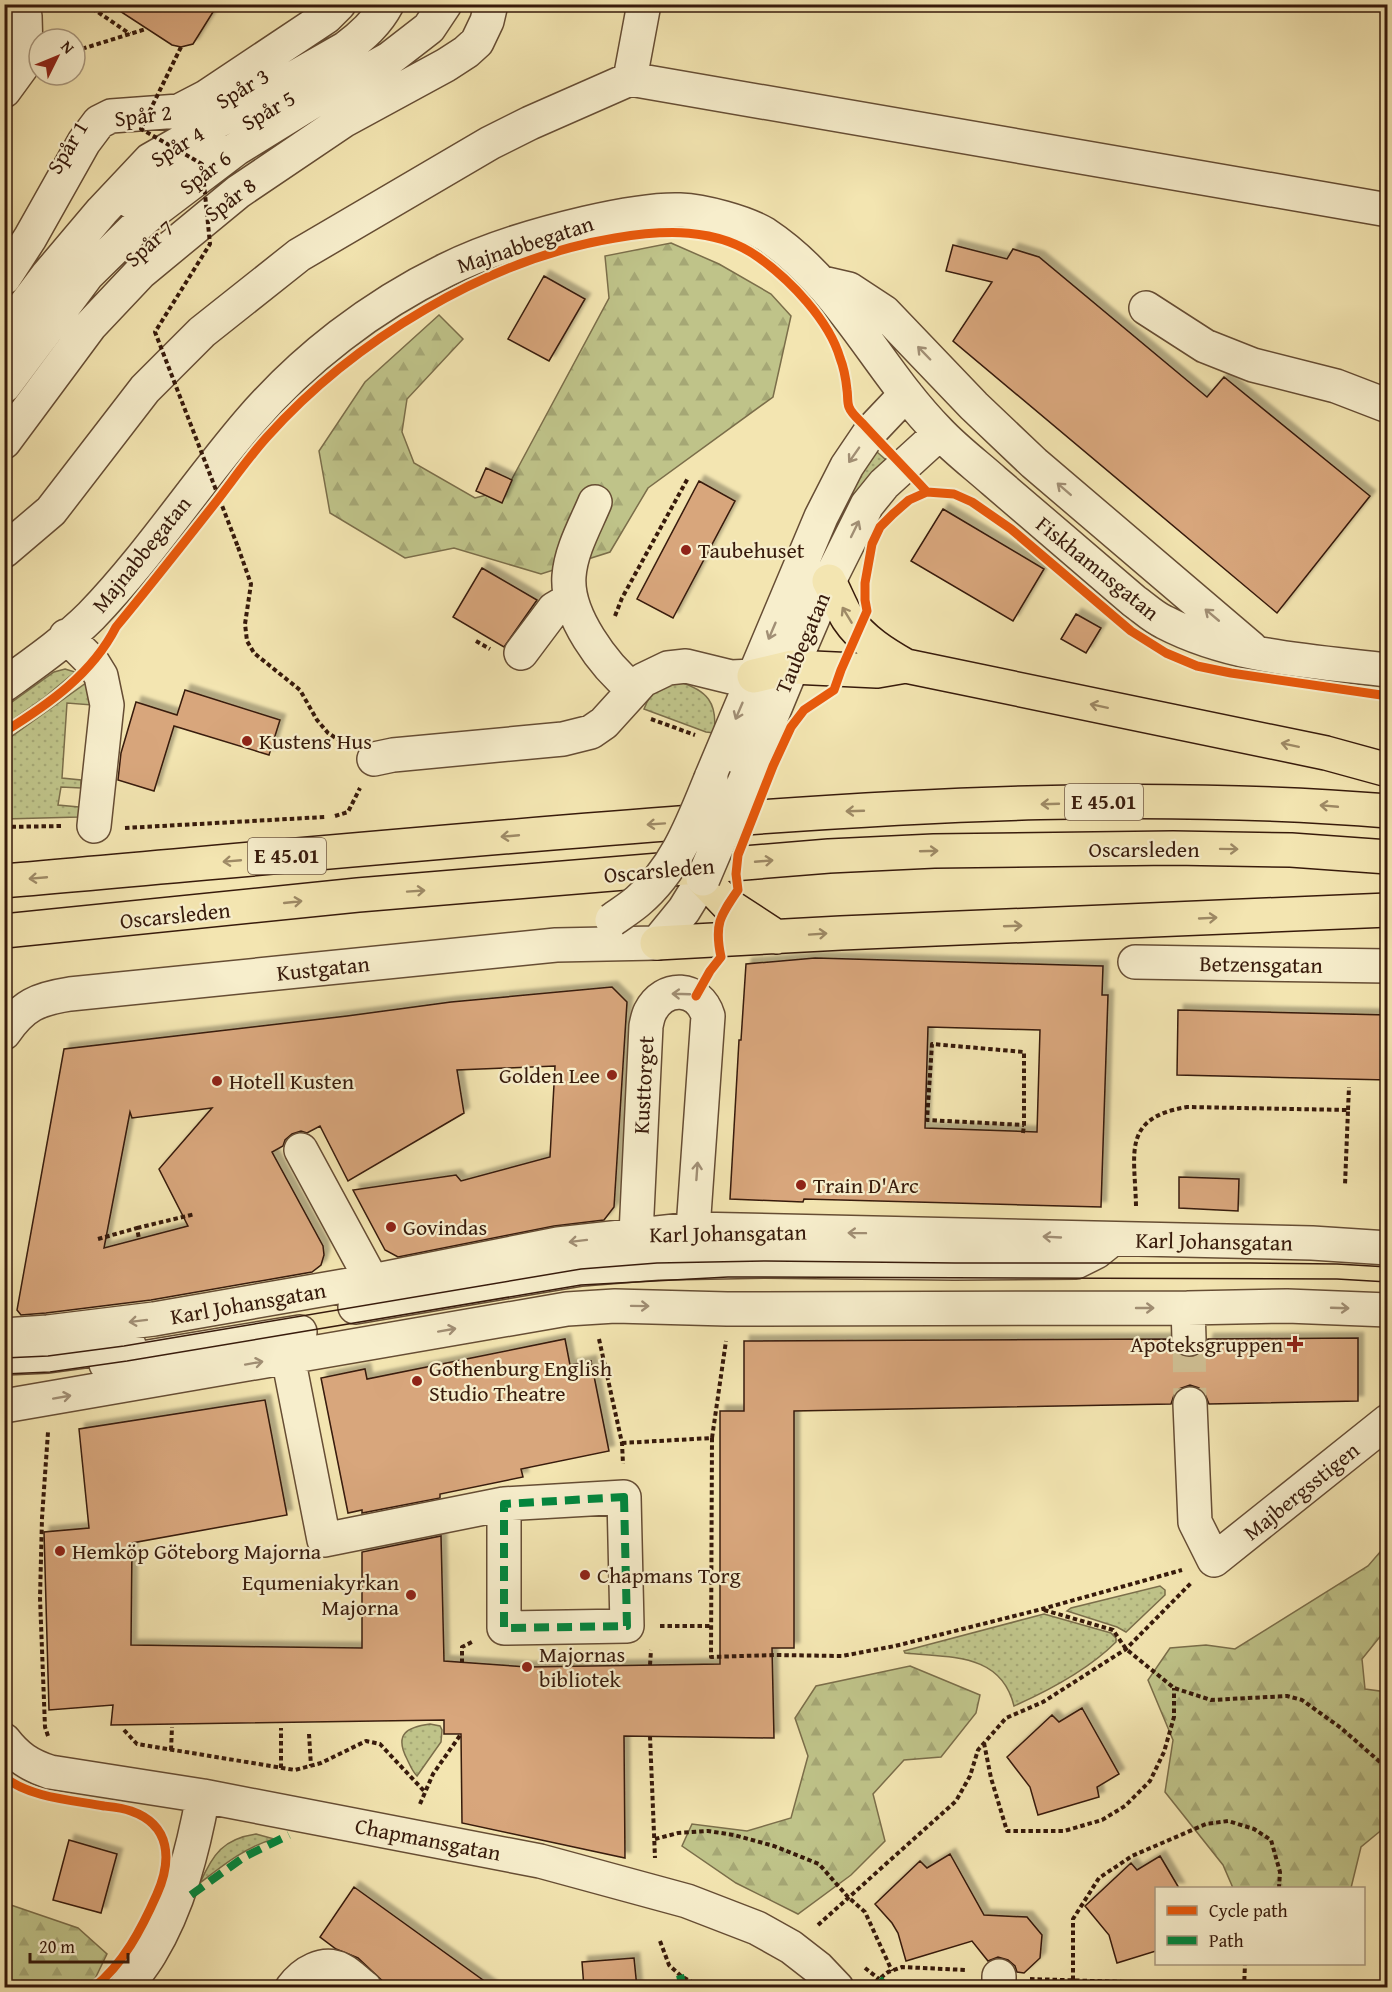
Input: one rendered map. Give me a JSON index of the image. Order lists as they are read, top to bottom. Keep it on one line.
{"streets":{"highway":["E 45.01","Oscarsleden"],"street":["Spår 3","Spår 5","Spår 2","Spår 4","Spår 1","Spår 6","Spår 8","Spår 7","Majnabbegatan","Fiskhamnsgatan","Taubegatan","Betzensgatan","Kustgatan","Kusttorget","Karl Johansgatan","Majbergsstigen","Chapmansgatan"]},"crossings":[["Majnabbegatan","Fiskhamnsgatan"],["Majnabbegatan","Taubegatan"],["Fiskhamnsgatan","Taubegatan"],["Taubegatan","Kustgatan"],["Kusttorget","Karl Johansgatan"]],"places":{"other":["Taubehuset","Kustens Hus","Golden Lee","Hotell Kusten","Train D'Arc","Govindas","Gothenburg English Studio Theatre","Hemköp Göteborg Majorna","Chapmans Torg","Equmeniakyrkan Majorna","Majornas bibliotek"],"health":["Apoteksgruppen"]},"legend":["Cycle path","Path"],"scale_bar":"20 m","north":"top right"}
